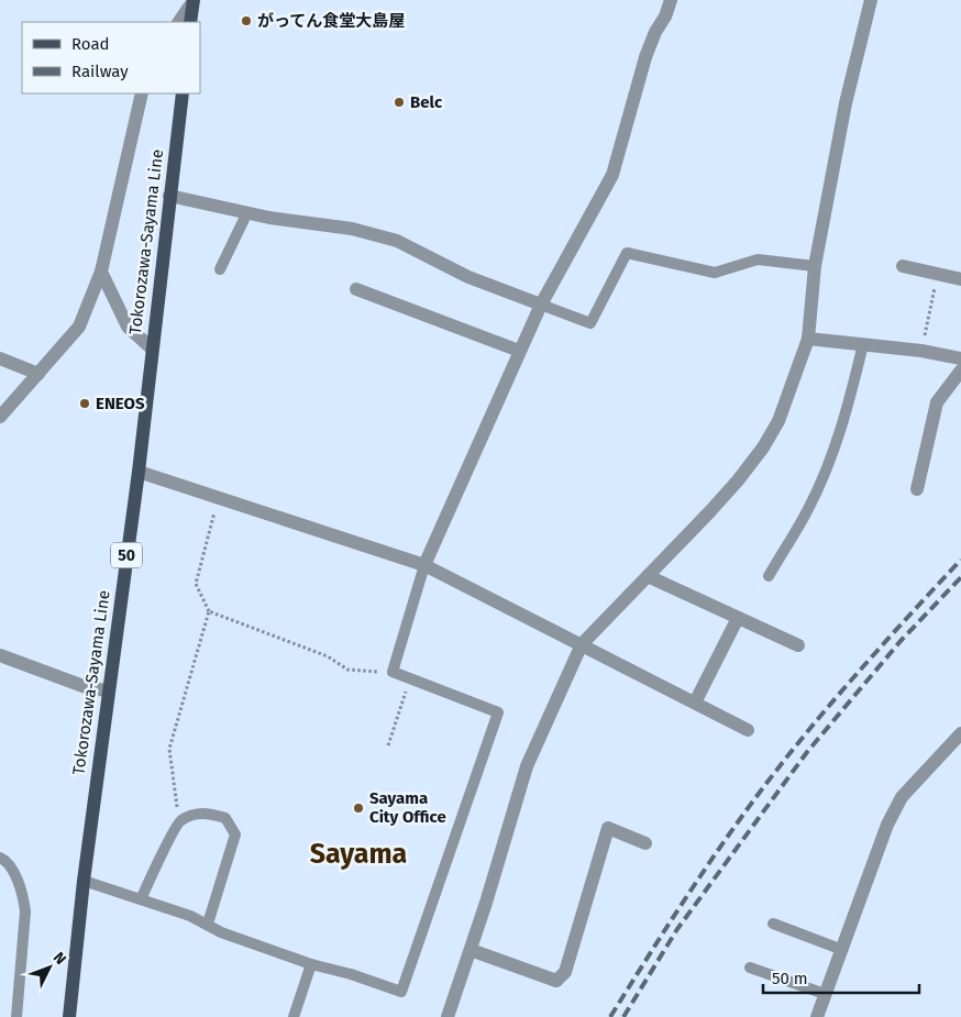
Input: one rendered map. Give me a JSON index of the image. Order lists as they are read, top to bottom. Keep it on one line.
{"streets":{"main road":["Tokorozawa-Sayama Line","50"]},"districts":["Sayama"],"places":["がってん食堂大島屋","Belc","ENEOS","Sayama City Office"],"legend":["Road","Railway"],"scale_bar":"50 m","north":"top right"}
